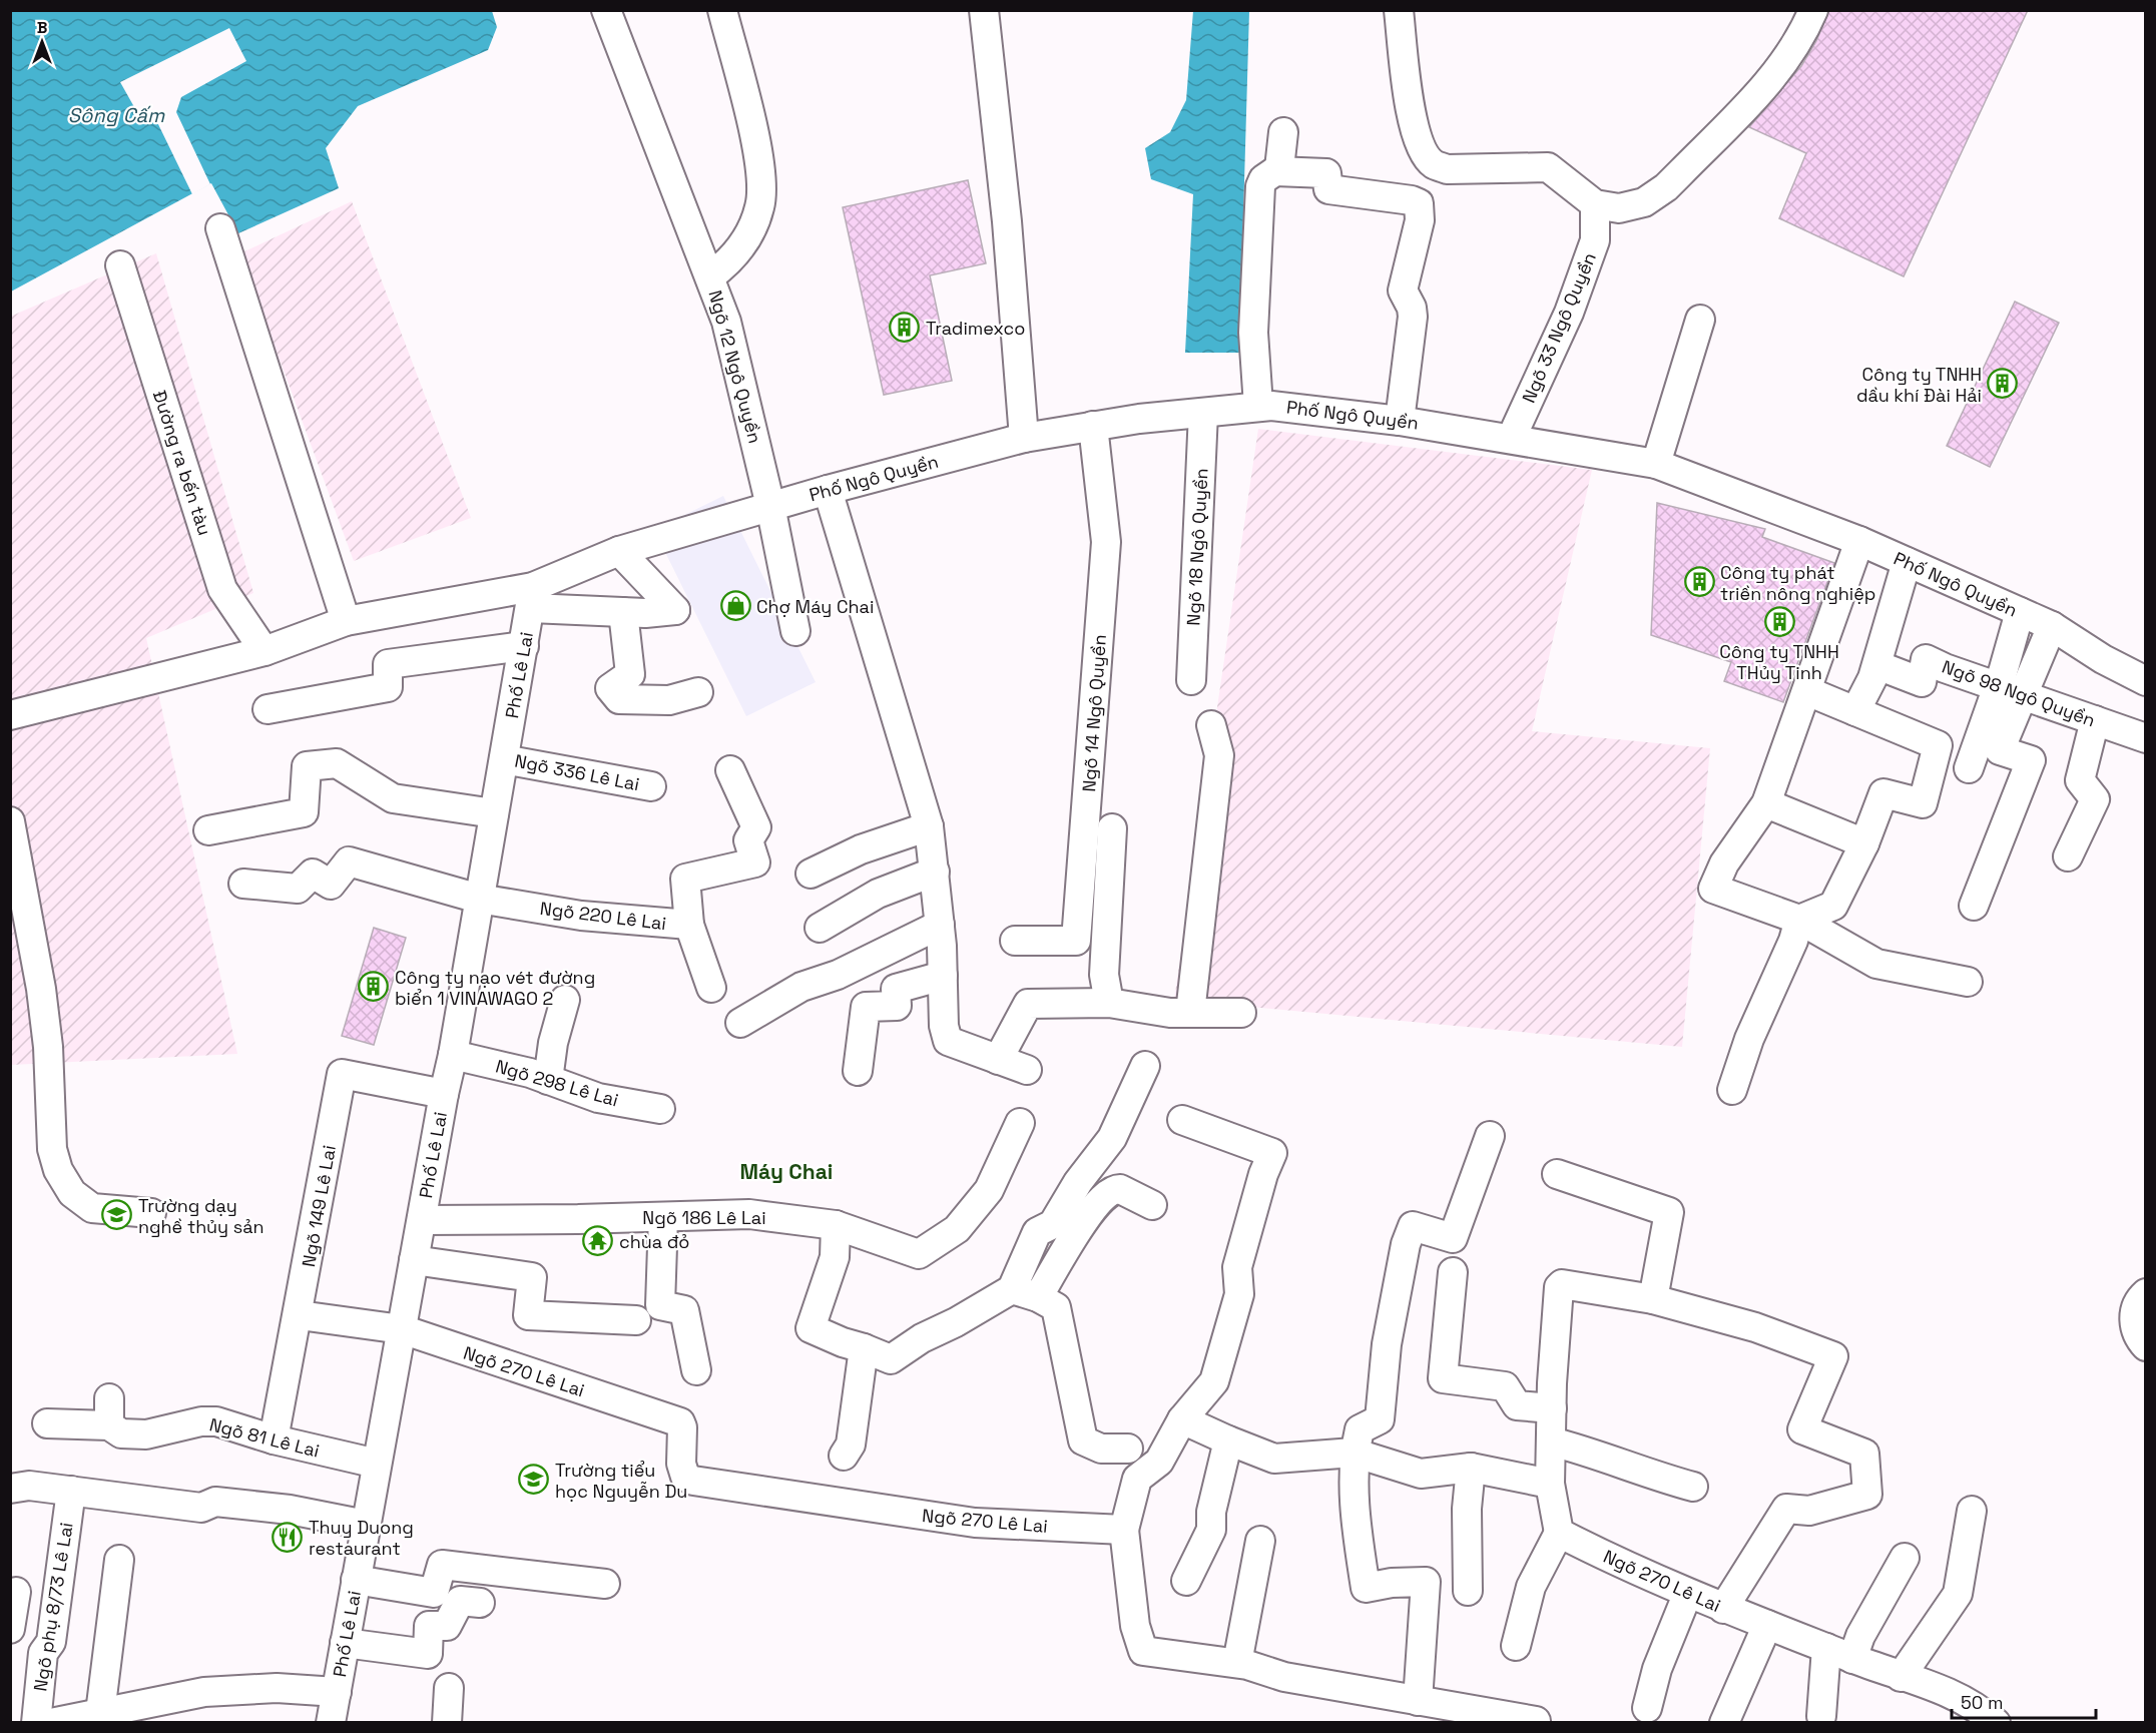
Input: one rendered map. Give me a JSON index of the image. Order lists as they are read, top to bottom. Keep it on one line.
{"streets":{"street":["Ngõ 33 Ngô Quyền","Ngõ 12 Ngô Quyền","Phố Ngô Quyền","Đường ra bến tàu","Ngõ 18 Ngô Quyền","Phố Lê Lai","Ngõ 98 Ngô Quyền","Ngõ 14 Ngô Quyền","Ngõ 336 Lê Lai","Ngõ 220 Lê Lai","Ngõ 298 Lê Lai","Ngõ 149 Lê Lai","Ngõ 186 Lê Lai","Ngõ 270 Lê Lai","Ngõ 81 Lê Lai","Ngõ phụ 8/73 Lê Lai"]},"crossings":[["Ngõ 33 Ngô Quyền","Phố Ngô Quyền"],["Ngõ 12 Ngô Quyền","Phố Ngô Quyền"],["Phố Ngô Quyền","Ngõ 18 Ngô Quyền"],["Phố Ngô Quyền","Phố Lê Lai"],["Phố Ngô Quyền","Ngõ 14 Ngô Quyền"],["Phố Lê Lai","Ngõ 336 Lê Lai"],["Phố Lê Lai","Ngõ 220 Lê Lai"],["Phố Lê Lai","Ngõ 298 Lê Lai"],["Phố Lê Lai","Ngõ 149 Lê Lai"],["Phố Lê Lai","Ngõ 186 Lê Lai"],["Phố Lê Lai","Ngõ 270 Lê Lai"],["Phố Lê Lai","Ngõ 81 Lê Lai"],["Ngõ 149 Lê Lai","Ngõ 81 Lê Lai"]],"districts":["Máy Chai"],"water":["Sông Cấm"],"places":{"building":["Tradimexco","Công ty TNHH dầu khí Đài Hải","Công ty phát triền nông nghiệp","Công ty TNHH THủy Tinh","Công ty nạo vét đường biển 1 VINAWAGO 2"],"shop":["Chợ Máy Chai"],"school or university":["Trường dạy nghề thủy sản","Trường tiểu học Nguyễn Du"],"temple":["chùa đỏ"],"restaurant":["Thuy Duong restaurant"]},"scale_bar":"50 m","north":"top"}
